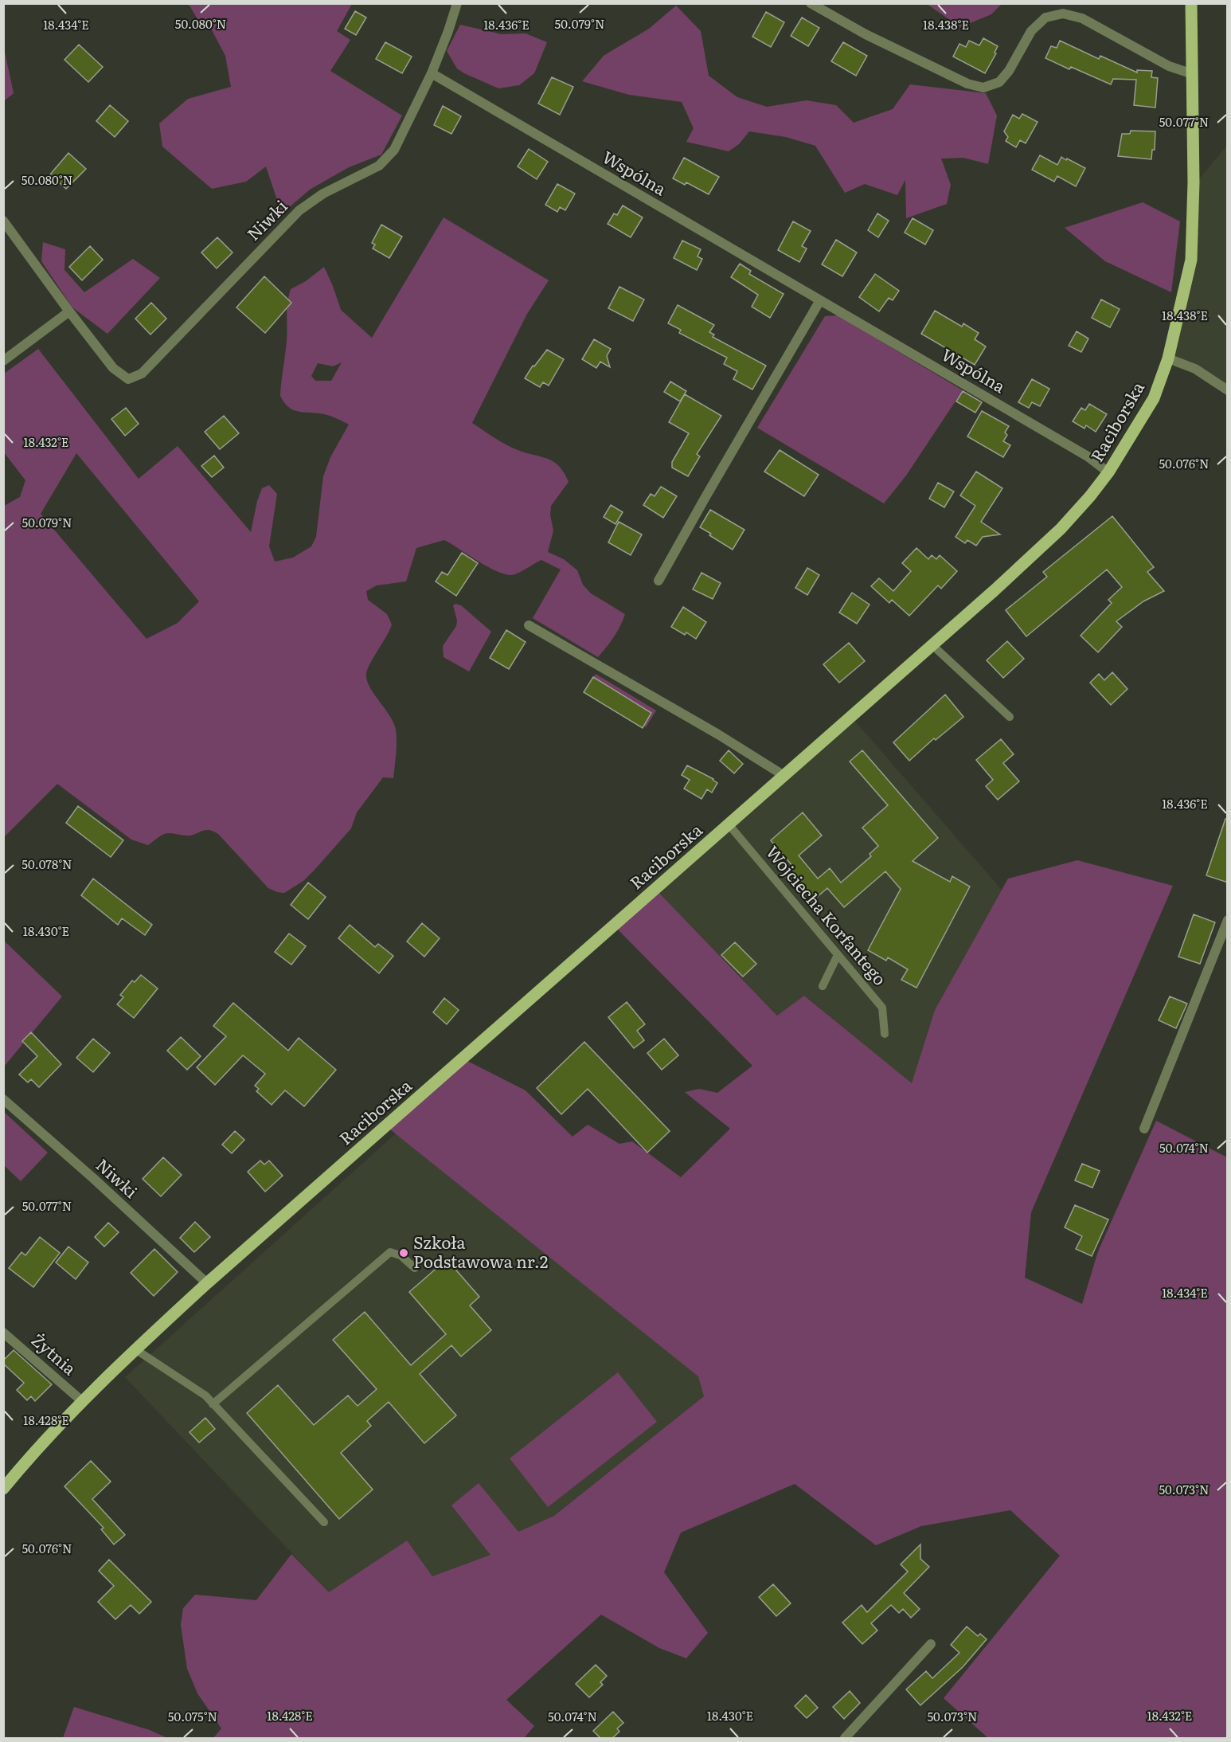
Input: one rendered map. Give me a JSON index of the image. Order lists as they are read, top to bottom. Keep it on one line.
{"streets":{"main road":["Raciborska"],"street":["Wspólna","Niwki","Żytnia"],"lane":["Wojciecha Korfantego"]},"crossings":[["Wspólna","Niwki"],["Wspólna","Raciborska"],["Niwki","Raciborska"],["Raciborska","Wojciecha Korfantego"],["Raciborska","Żytnia"]],"places":["Szkoła Podstawowa nr.2"],"coordinates":["50.080°N","50.079°N","18.434°E","18.436°E","18.438°E","50.077°N","18.432°E","50.076°N","50.078°N","18.430°E","50.074°N","18.428°E","50.073°N","50.075°N"]}
